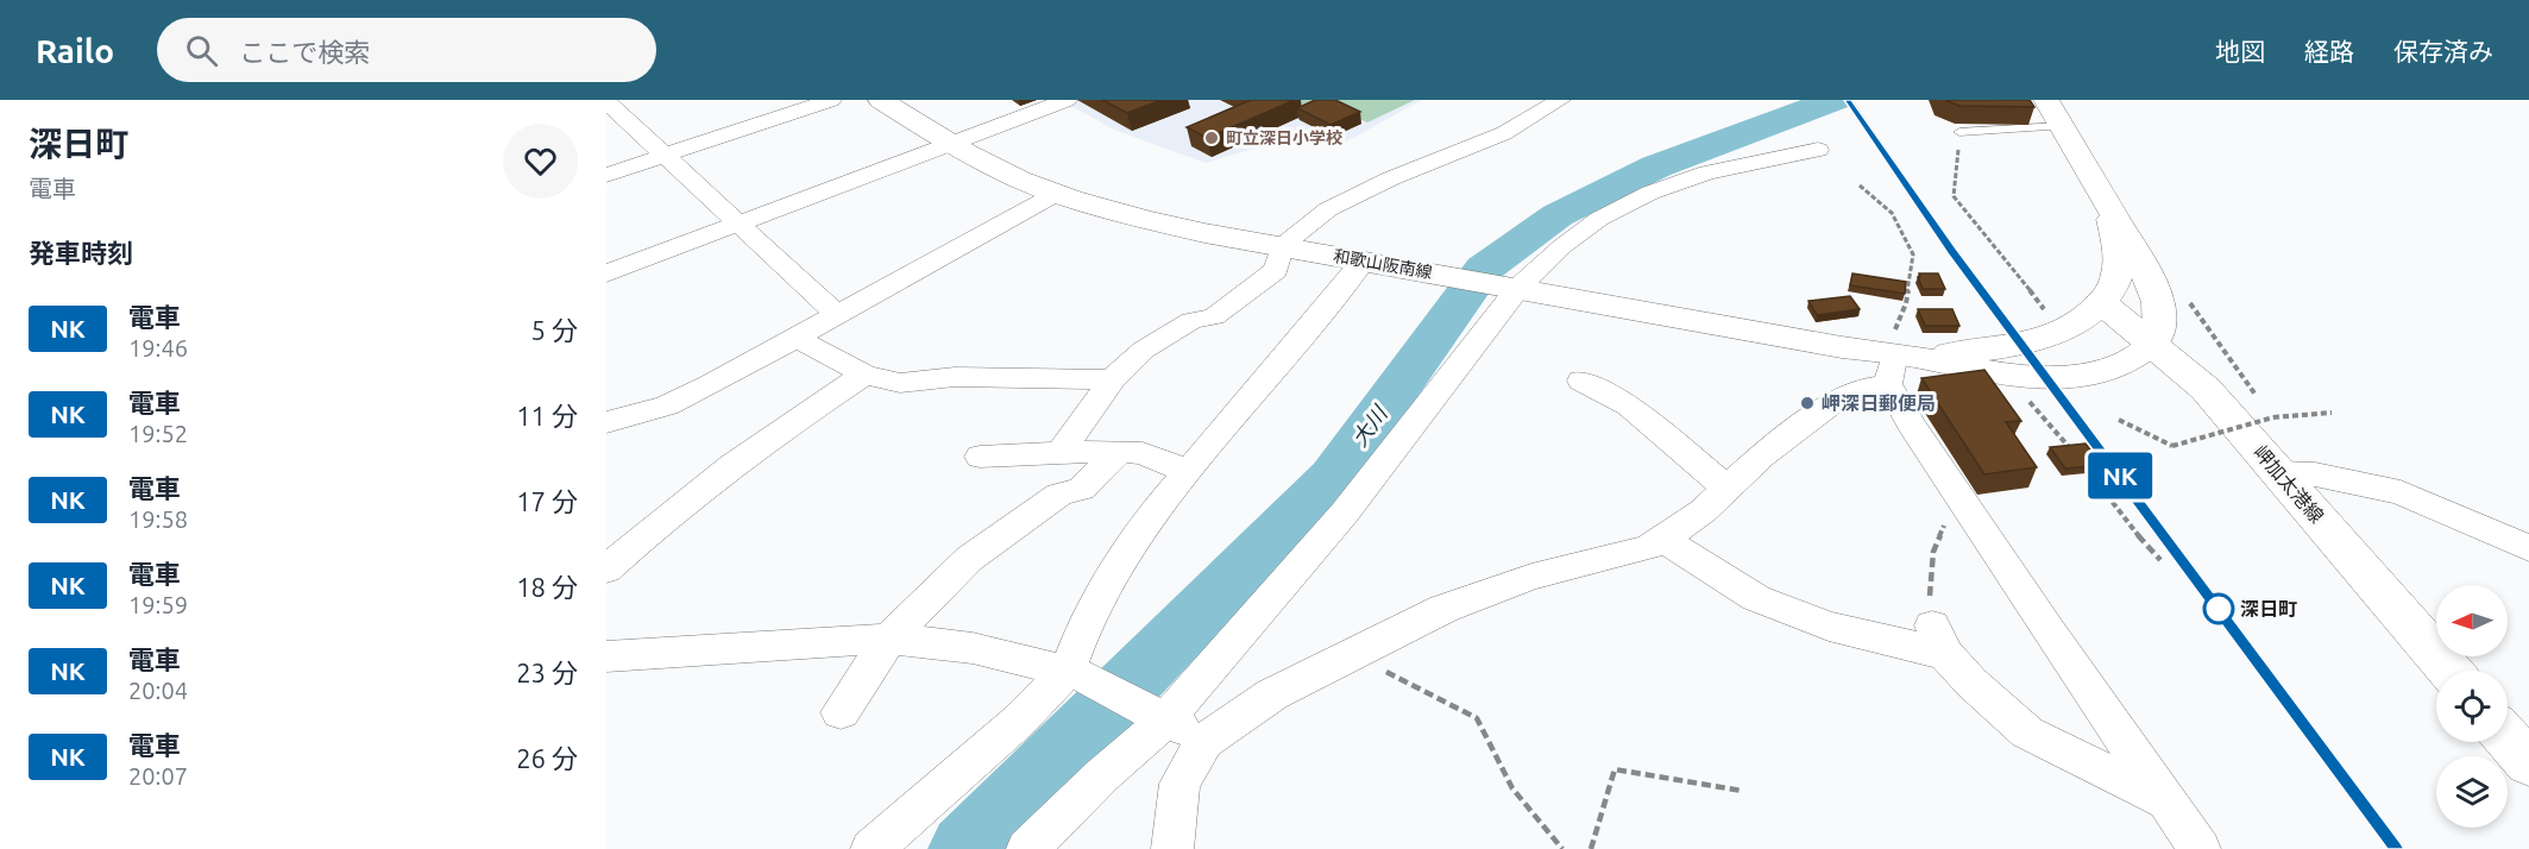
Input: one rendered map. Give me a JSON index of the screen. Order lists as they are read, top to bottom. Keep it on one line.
{"streets":{"main road":["和歌山阪南線","岬加太港線"]},"crossings":[["和歌山阪南線","岬加太港線"]],"water":["大川"],"places":["町立深日小学校","岬深日郵便局","深日町"],"north":"left","page":{"header":"Railo","search":"ここで検索","nav":["地図","経路","保存済み"],"heading":[["深日町","電車"],"発車時刻"],"on_map":"NK","list":[{"mark":"NK","name":"電車","note":"19:46","value":"5 分"},{"mark":"NK","name":"電車","note":"19:52","value":"11 分"},{"mark":"NK","name":"電車","note":"19:58","value":"17 分"},{"mark":"NK","name":"電車","note":"19:59","value":"18 分"},{"mark":"NK","name":"電車","note":"20:04","value":"23 分"},{"mark":"NK","name":"電車","note":"20:07","value":"26 分"}]}}
